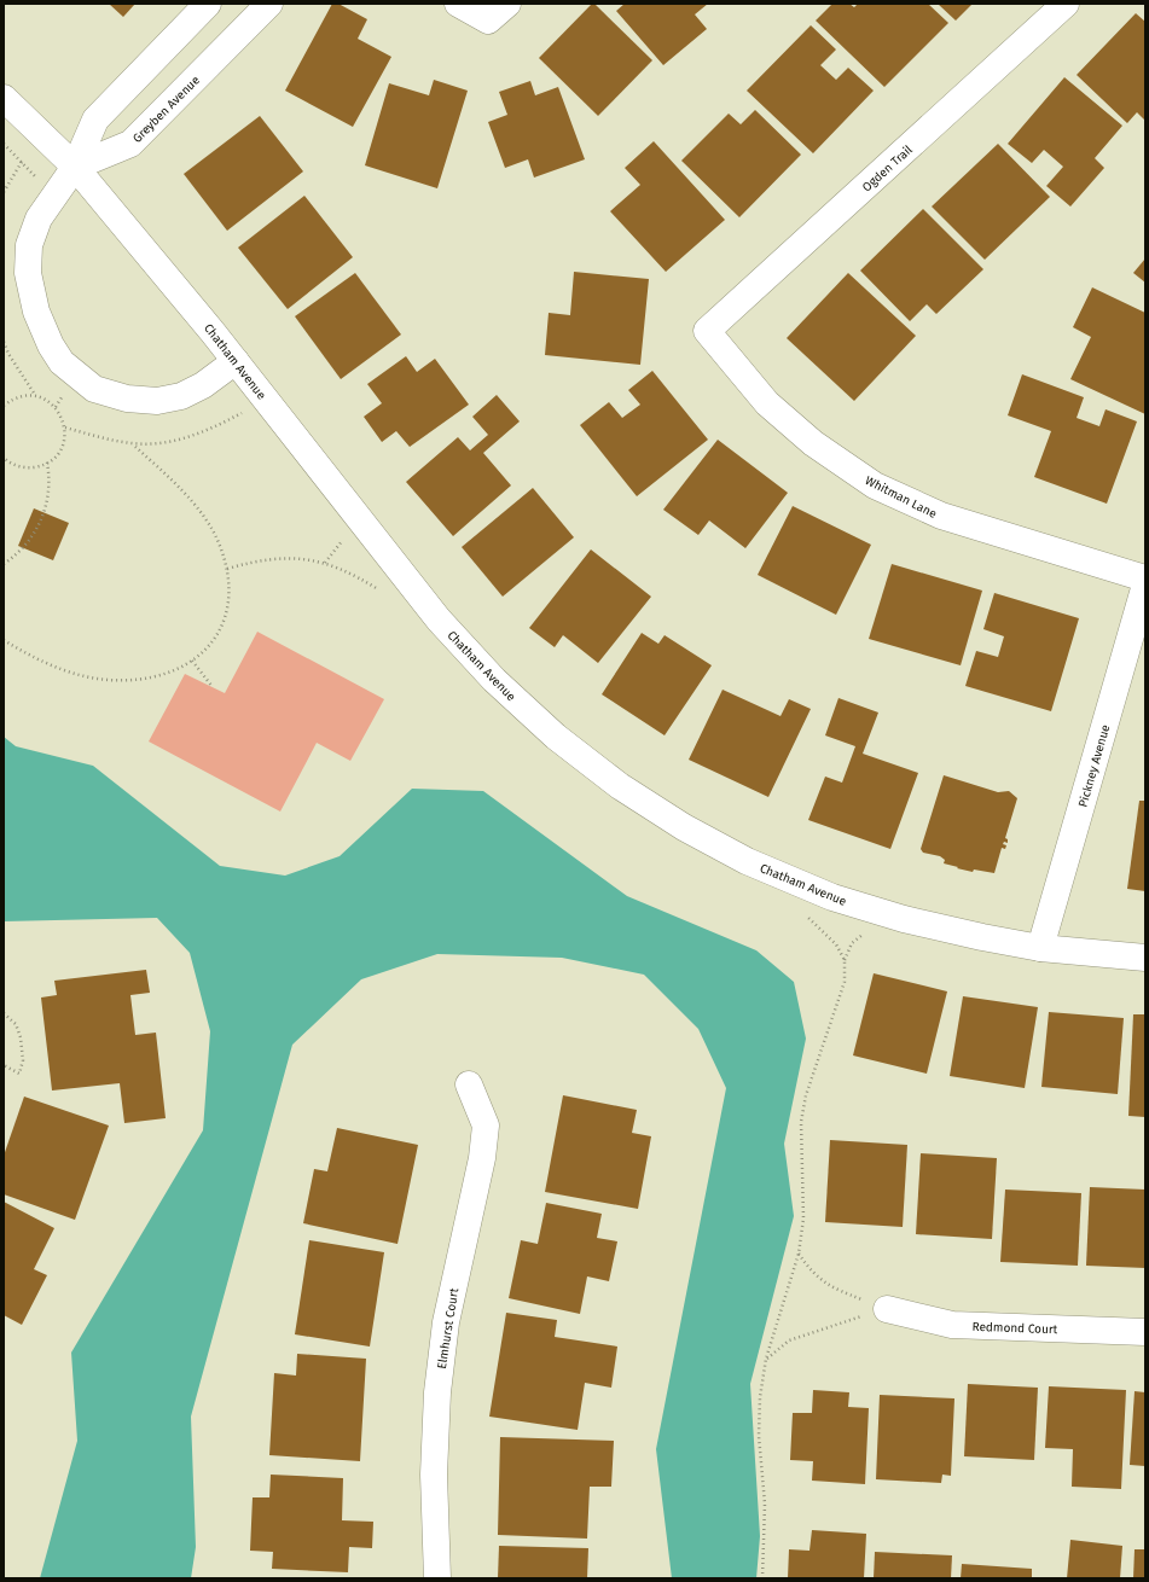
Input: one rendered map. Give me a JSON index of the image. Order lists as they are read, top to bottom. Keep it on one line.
{"streets":{"street":["Greyben Avenue","Ogden Trail","Chatham Avenue","Whitman Lane","Pickney Avenue","Redmond Court","Elmhurst Court"]},"crossings":[["Greyben Avenue","Chatham Avenue"],["Ogden Trail","Whitman Lane"],["Chatham Avenue","Pickney Avenue"]]}
